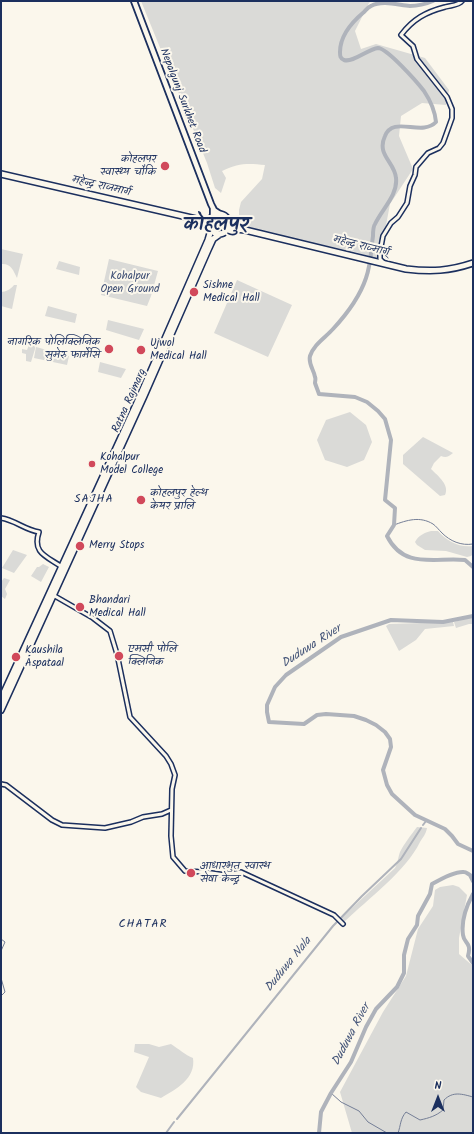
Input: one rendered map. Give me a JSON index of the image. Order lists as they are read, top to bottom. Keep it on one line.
{"streets":{"highway":["महेन्द्र राजमार्ग","महेन्द्र राज्मार्ग्","Ratna Rajmarg"],"main road":["Nepalgunj Surkhet Road"]},"crossings":[["Nepalgunj Surkhet Road","महेन्द्र राज्मार्ग्"],["Nepalgunj Surkhet Road","Ratna Rajmarg"],["महेन्द्र राज्मार्ग्","Ratna Rajmarg"]],"districts":["कोहलपुर","SAJHA","CHATAR"],"water":["Duduwa River","Duduwa Nala"],"parks":["Kohalpur Open Ground"],"places":["कोहलपुर स्वास्थ्य चौकि","Sishne Medical Hall","नागरिक पोलिक्लिनिक सुमेरु फार्मेसि","Ujwol Medical Hall","Kohalpur Model College","कोहलपुर हेल्थ केयर प्रालि","Merry Stops","Bhandari Medical Hall","एमसी पोलि क्लिनिक","Kaushila Aspataal","आधारभुत स्वास्थ सेवा केन्द्र"],"north":"top"}
